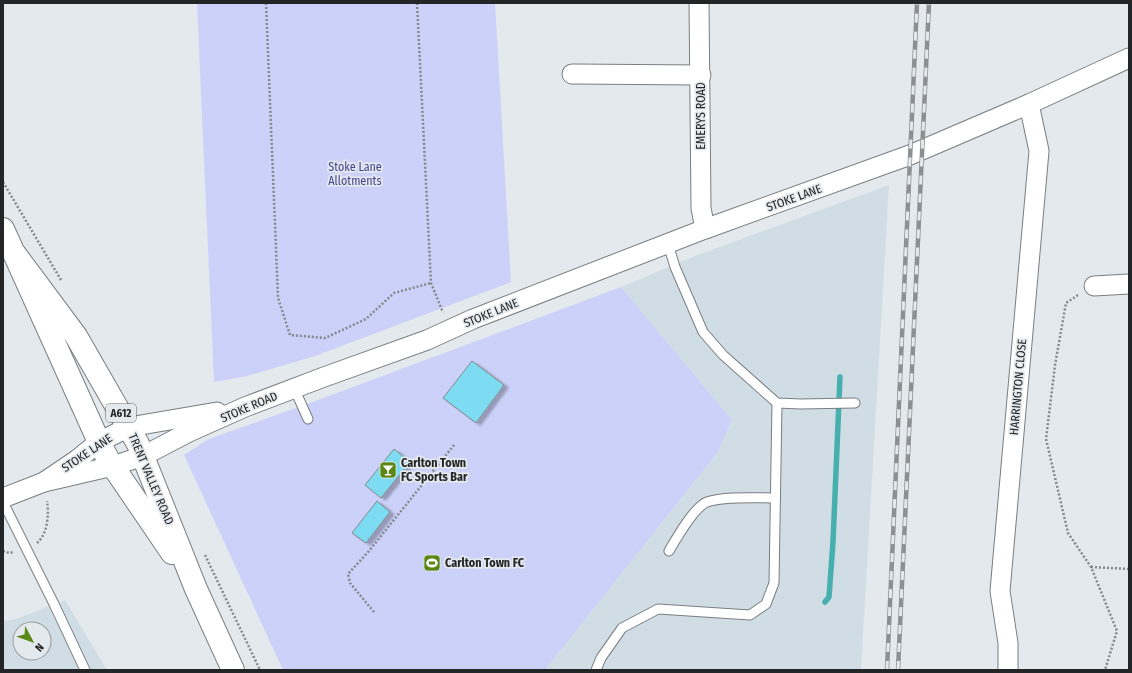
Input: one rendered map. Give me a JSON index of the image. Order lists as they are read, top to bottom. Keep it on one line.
{"streets":{"main road":["A612","TRENT VALLEY ROAD"],"street":["EMERYS ROAD","STOKE LANE","HARRINGTON CLOSE","STOKE ROAD"]},"crossings":[["EMERYS ROAD","STOKE LANE"],["STOKE LANE","HARRINGTON CLOSE"],["STOKE LANE","STOKE ROAD"],["STOKE LANE","TRENT VALLEY ROAD"],["STOKE ROAD","TRENT VALLEY ROAD"]],"parks":["Stoke Lane Allotments"],"places":{"bar":["Carlton Town FC Sports Bar"],"sports":["Carlton Town FC"]},"north":"bottom right"}
